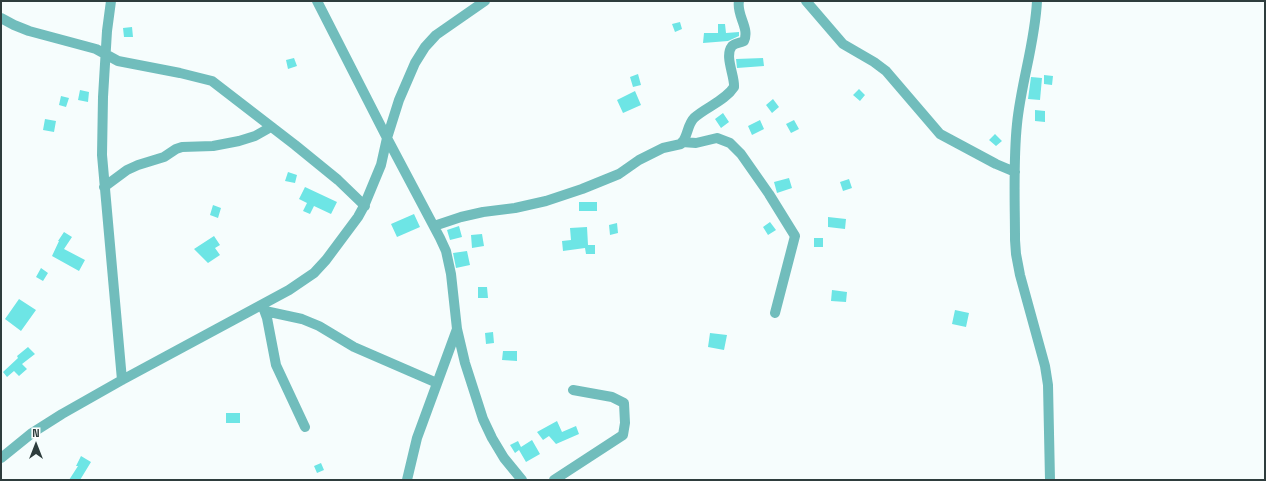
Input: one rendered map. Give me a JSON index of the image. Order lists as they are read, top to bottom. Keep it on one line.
{"north":"top"}
